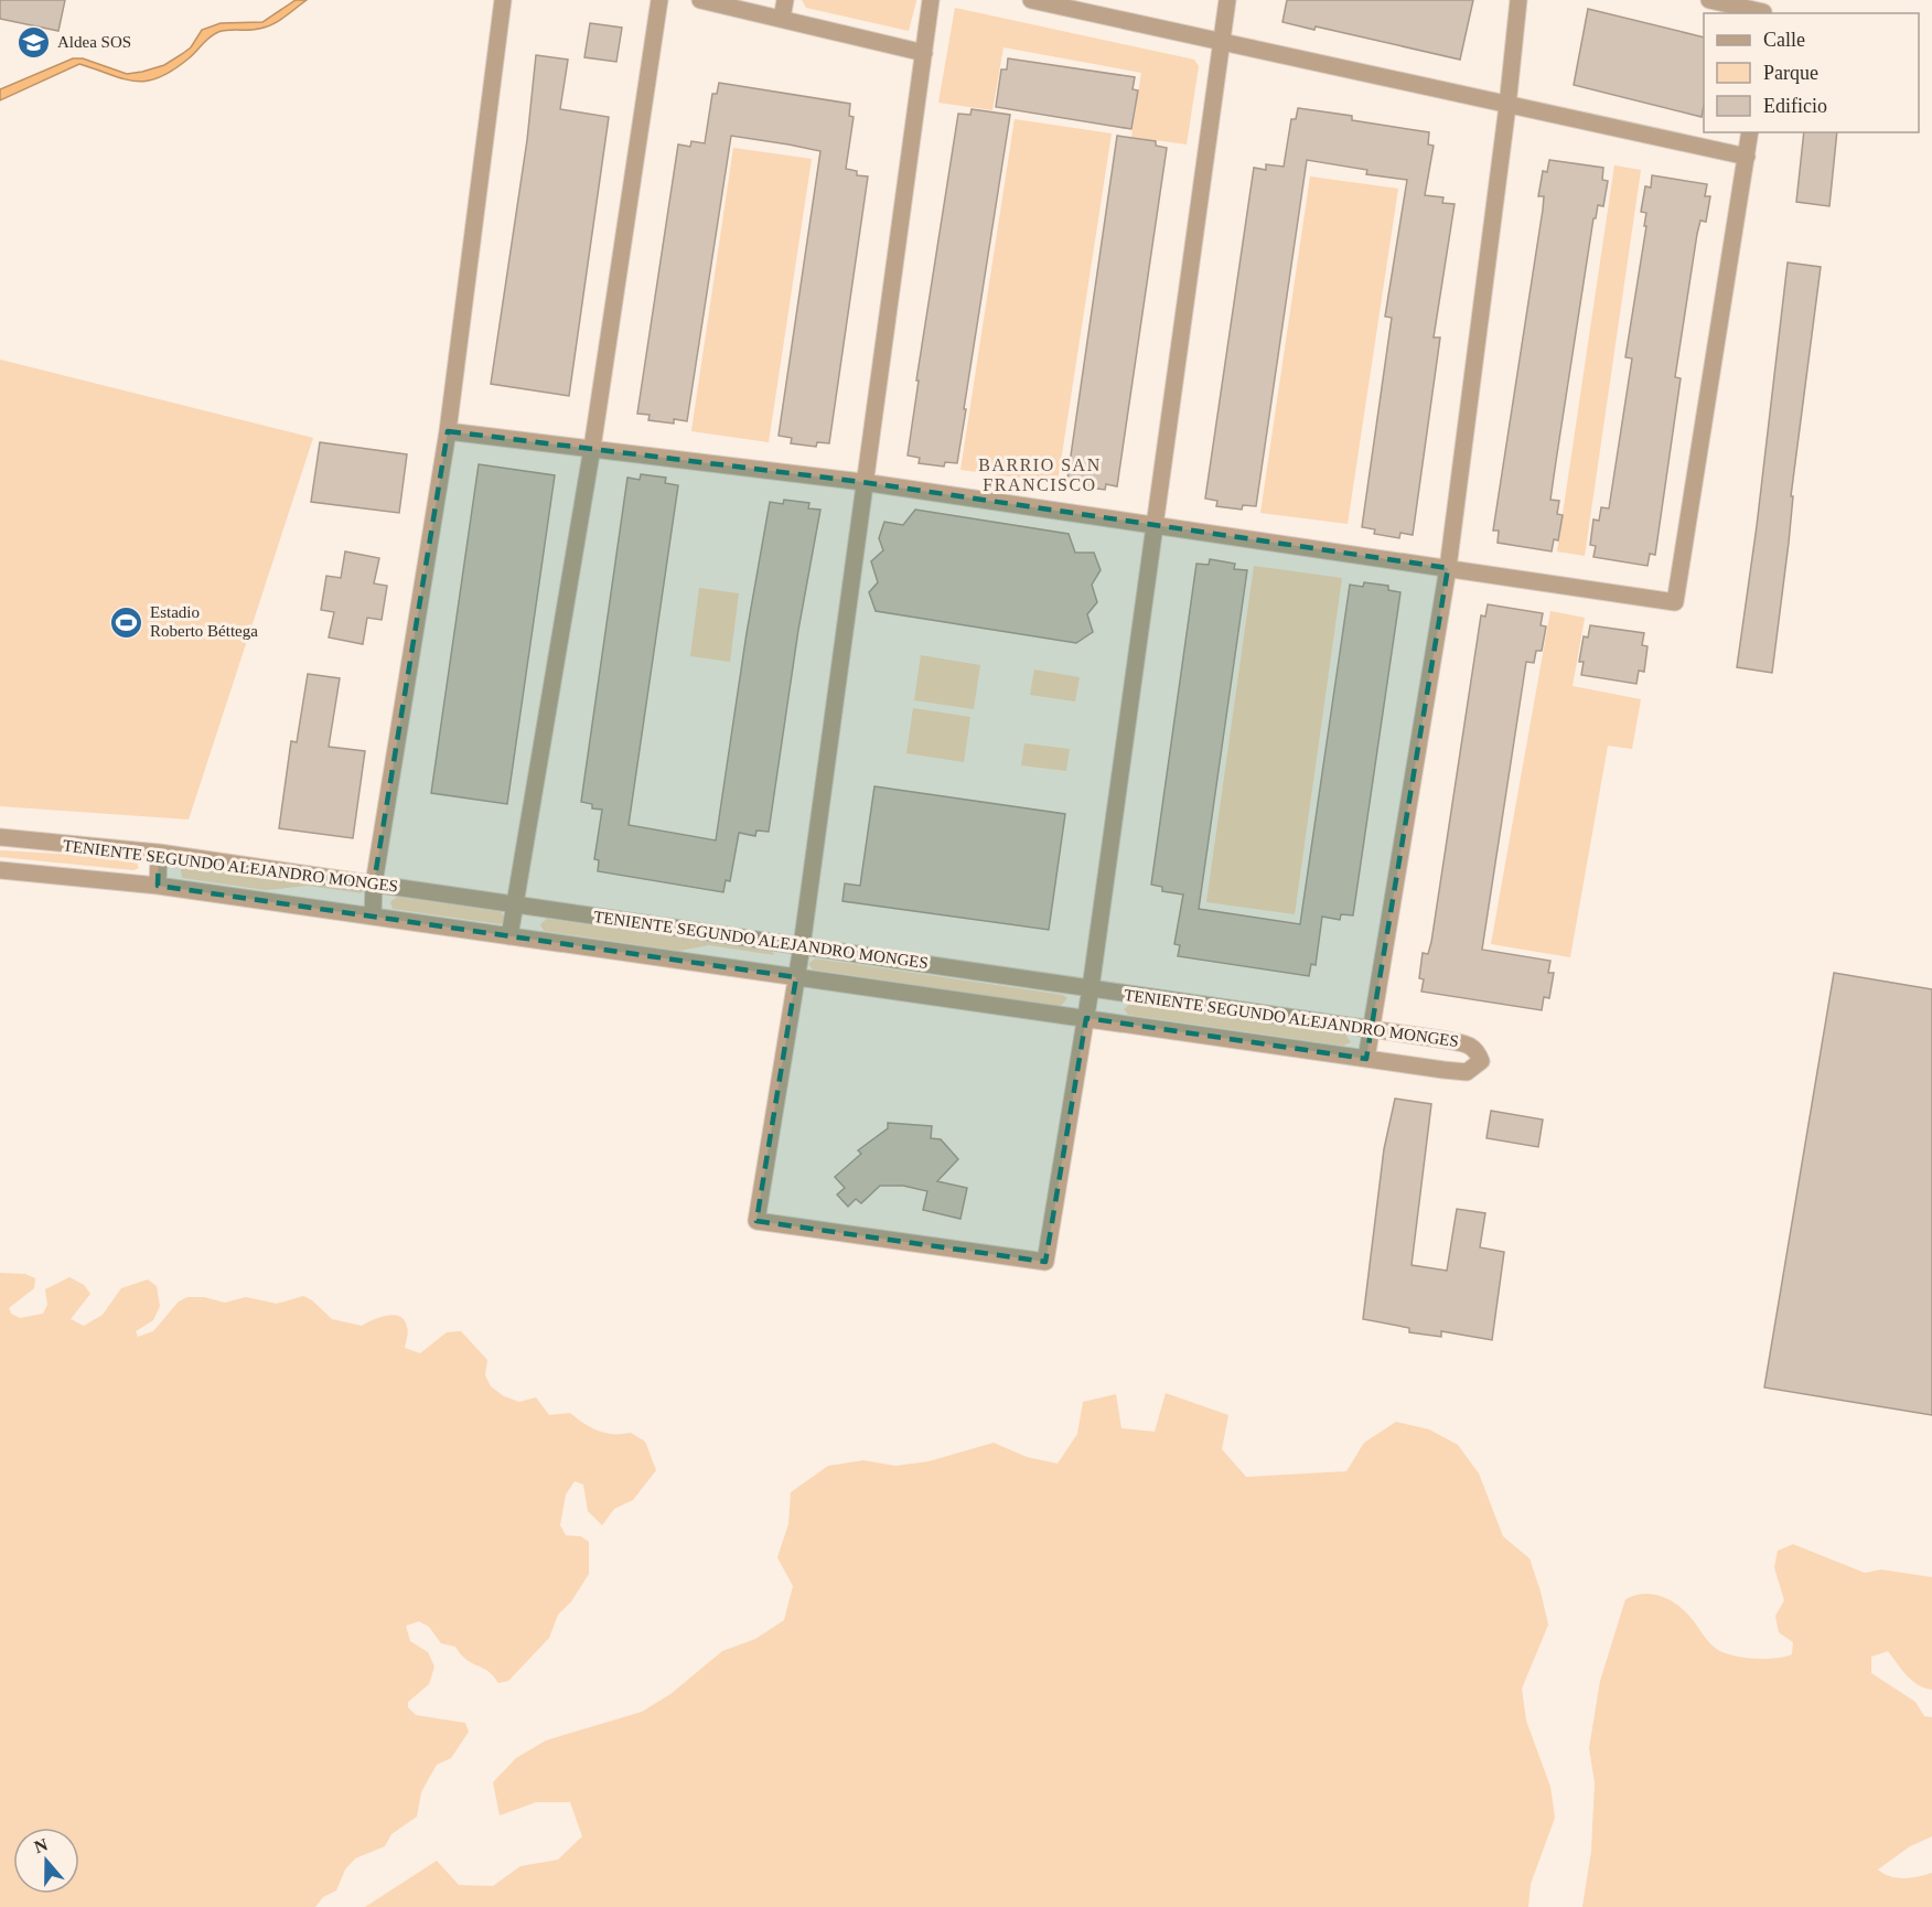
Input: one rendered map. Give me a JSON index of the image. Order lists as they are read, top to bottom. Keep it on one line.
{"streets":{"street":["TENIENTE SEGUNDO ALEJANDRO MONGES"]},"districts":["BARRIO SAN FRANCISCO"],"places":{"school or university":["Aldea SOS"],"sports":["Estadio Roberto Béttega"]},"legend":["Calle","Parque","Edificio"],"north":"top"}
